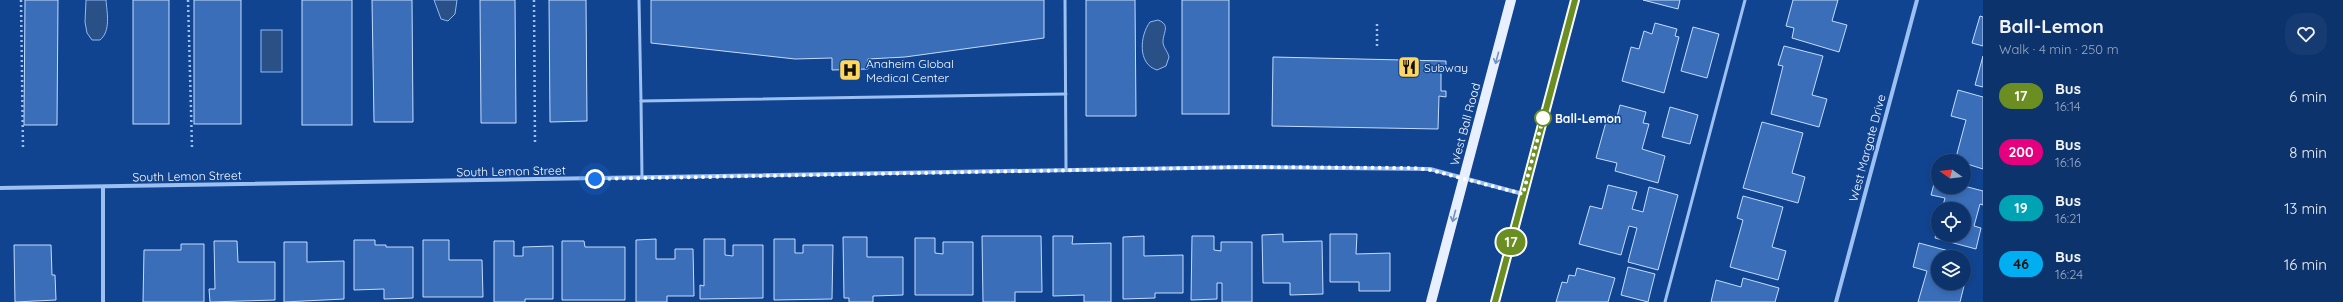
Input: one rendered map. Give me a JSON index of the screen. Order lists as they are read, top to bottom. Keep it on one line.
{"streets":{"main road":["West Ball Road"],"street":["West Margate Drive","South Lemon Street"]},"crossings":[["West Ball Road","South Lemon Street"]],"places":{"restaurant":["Subway"],"hospital":["Anaheim Global Medical Center"],"other":["Ball-Lemon"]},"lines":["bus line 17"],"north":"left","page":{"on_map":"17","heading":["Ball-Lemon","Walk · 4 min · 250 m"],"list":[{"mark":"17","name":"Bus","note":"16:14","value":"6 min"},{"mark":"200","name":"Bus","note":"16:16","value":"8 min"},{"mark":"19","name":"Bus","note":"16:21","value":"13 min"},{"mark":"46","name":"Bus","note":"16:24","value":"16 min"}]}}
